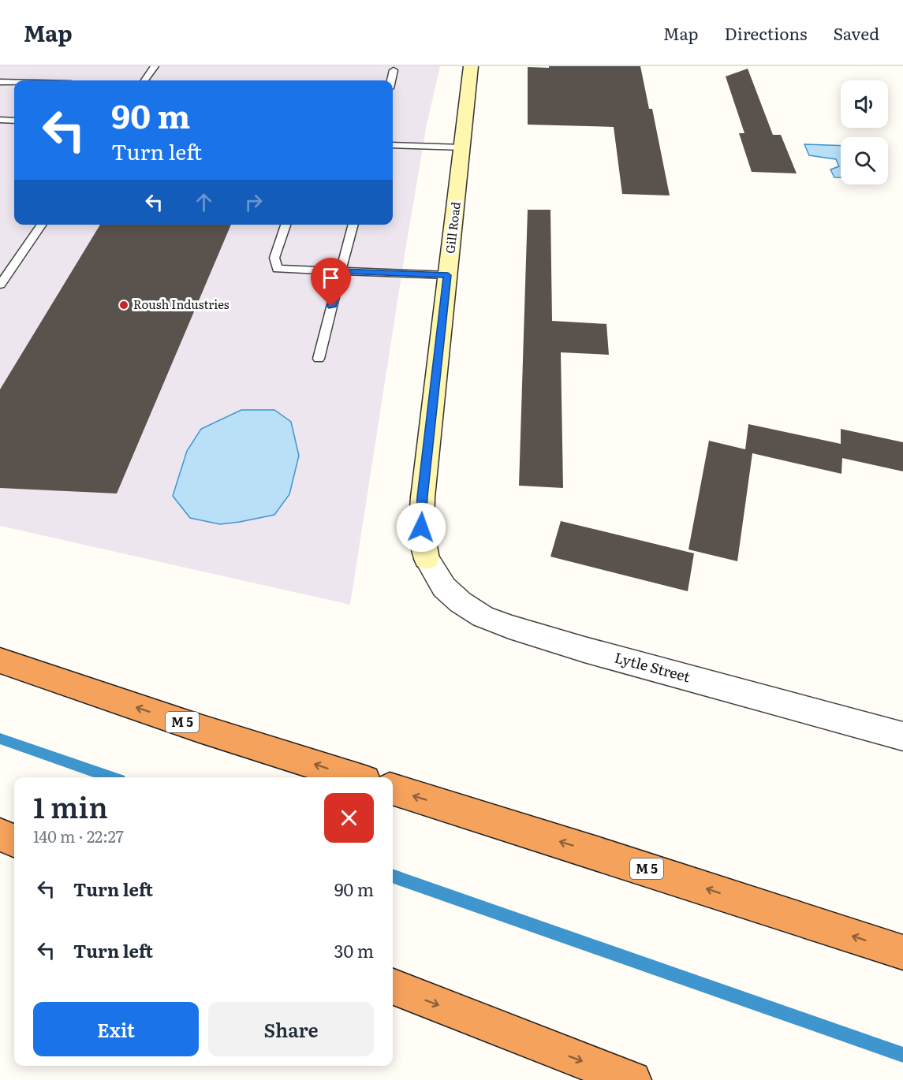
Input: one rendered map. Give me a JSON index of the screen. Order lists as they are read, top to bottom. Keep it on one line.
{"streets":{"highway":["M 5"],"street":["Gill Road","Lytle Street"]},"crossings":[["Gill Road","Lytle Street"]],"places":["Roush Industries"],"page":{"header":"Map","nav":["Map","Directions","Saved"],"turn":["90 m","Turn left"],"heading":["1 min","140 m · 22:27"],"list":[{"name":"Turn left","value":"90 m"},{"name":"Turn left","value":"30 m"}],"buttons":["Exit","Share"]}}
